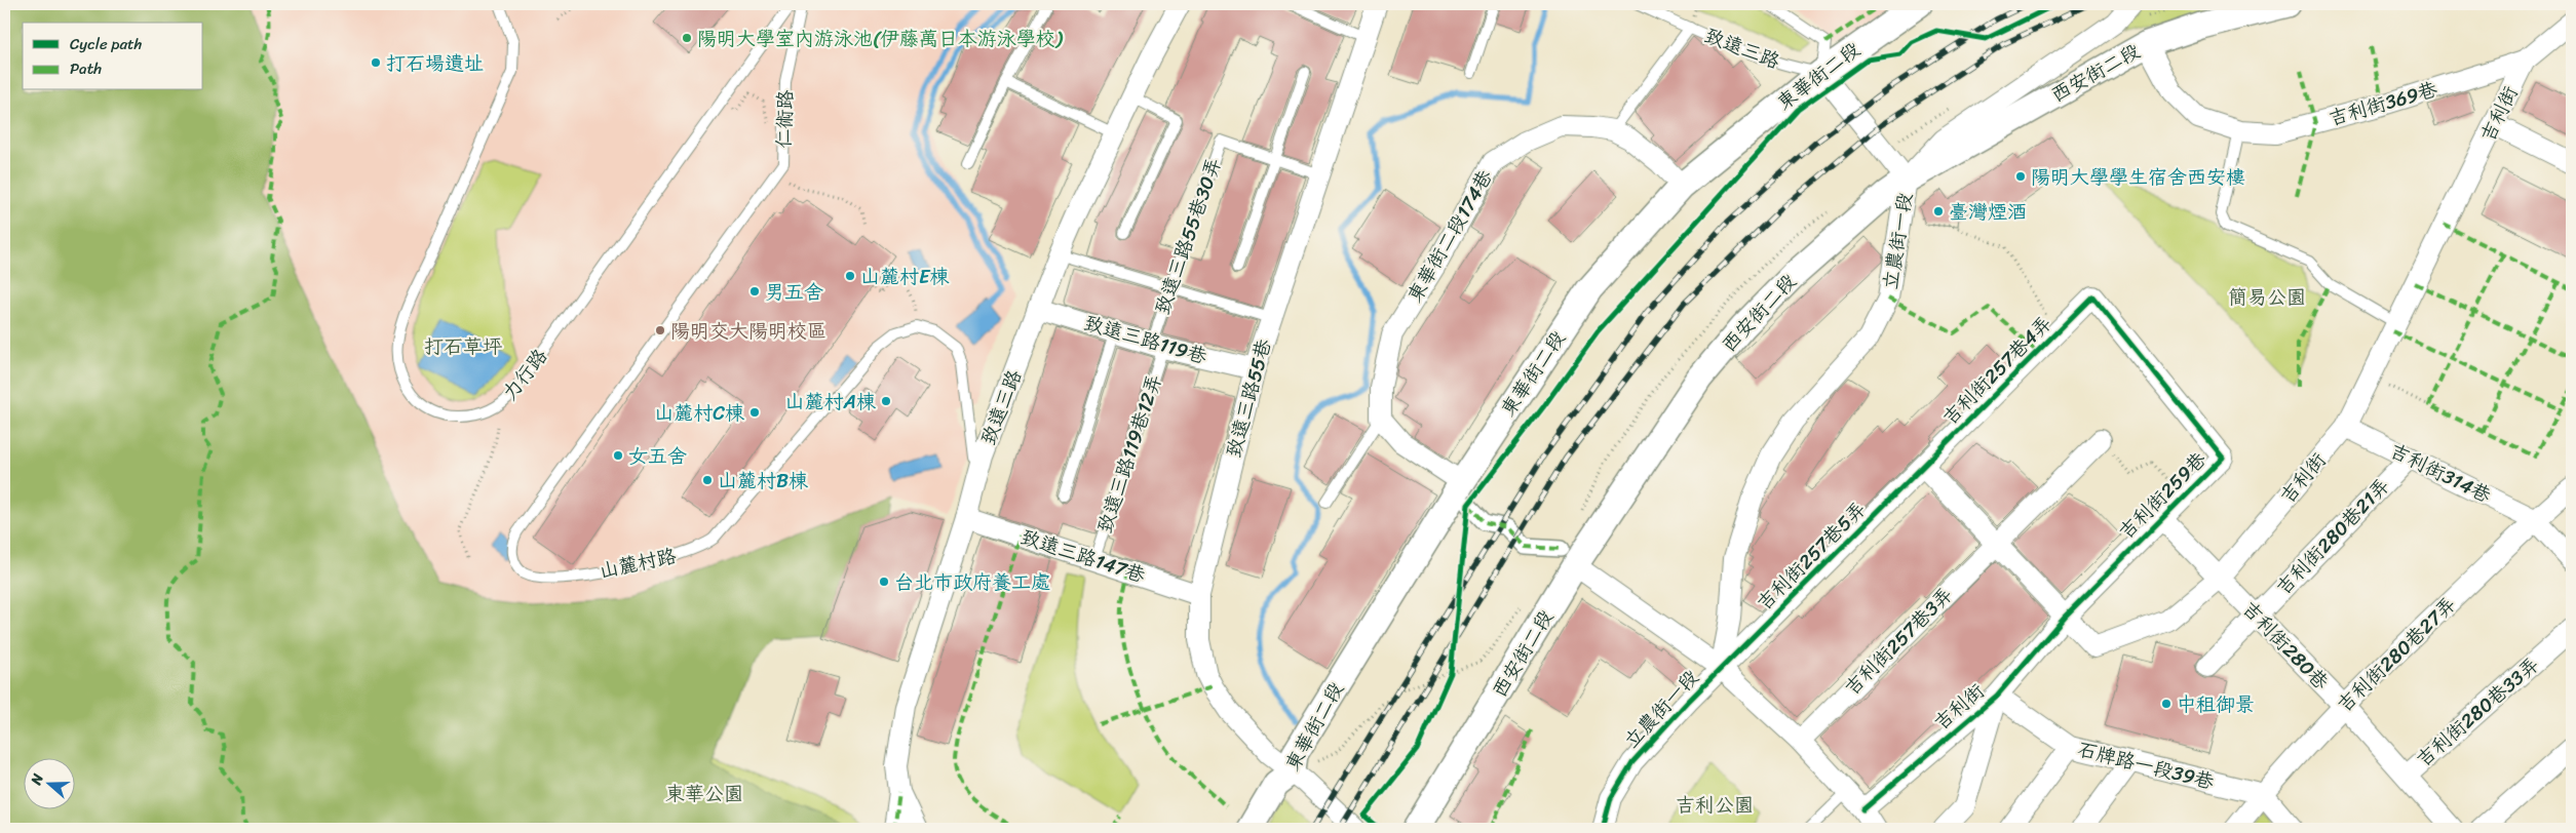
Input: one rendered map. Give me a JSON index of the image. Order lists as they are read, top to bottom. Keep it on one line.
{"streets":{"street":["致遠三路","西安街二段","東華街二段","吉利街369巷","吉利街","東華街二段174巷","立農街一段","致遠三路119巷","吉利街257巷4弄","致遠三路55巷","吉利街314巷","吉利街259巷","吉利街280巷21弄","致遠三路147巷","吉利街257巷5弄","吉利街257巷3弄","吉利街280巷","吉利街280巷27弄","吉利街280巷33弄","石牌路一段39巷"],"lane":["仁術路","致遠三路55巷30弄","力行路","致遠三路119巷12弄","山麓村路"]},"crossings":[["致遠三路","東華街二段"],["致遠三路","致遠三路119巷"],["致遠三路","致遠三路147巷"],["西安街二段","吉利街369巷"],["西安街二段","立農街一段"],["東華街二段","東華街二段174巷"],["東華街二段","致遠三路55巷"],["吉利街369巷","吉利街"],["吉利街","吉利街314巷"],["吉利街","吉利街259巷"],["吉利街","吉利街280巷"],["吉利街","石牌路一段39巷"],["仁術路","山麓村路"],["致遠三路55巷30弄","致遠三路119巷"],["致遠三路55巷30弄","致遠三路55巷"],["致遠三路55巷30弄","致遠三路119巷12弄"],["立農街一段","吉利街257巷5弄"],["致遠三路119巷","致遠三路55巷"],["致遠三路119巷","致遠三路119巷12弄"],["吉利街257巷4弄","吉利街259巷"],["吉利街257巷4弄","吉利街257巷5弄"],["致遠三路55巷","致遠三路147巷"],["致遠三路119巷12弄","致遠三路147巷"],["吉利街314巷","吉利街280巷21弄"],["吉利街314巷","吉利街280巷27弄"],["吉利街259巷","吉利街280巷"],["吉利街280巷21弄","吉利街280巷"],["吉利街280巷","吉利街280巷27弄"],["吉利街280巷","吉利街280巷33弄"],["吉利街280巷27弄","石牌路一段39巷"]],"parks":["簡易公園","打石草坪","東華公園","吉利公園"],"places":["陽明大學室內游泳池(伊藤萬日本游泳學校)","打石場遺址","陽明大學學生宿舍西安樓","臺灣煙酒","山麓村E棟","男五舍","陽明交大陽明校區","山麓村A棟","山麓村C棟","女五舍","山麓村B棟","台北市政府養工處","中租御景"],"legend":["Cycle path","Path"],"north":"left"}
